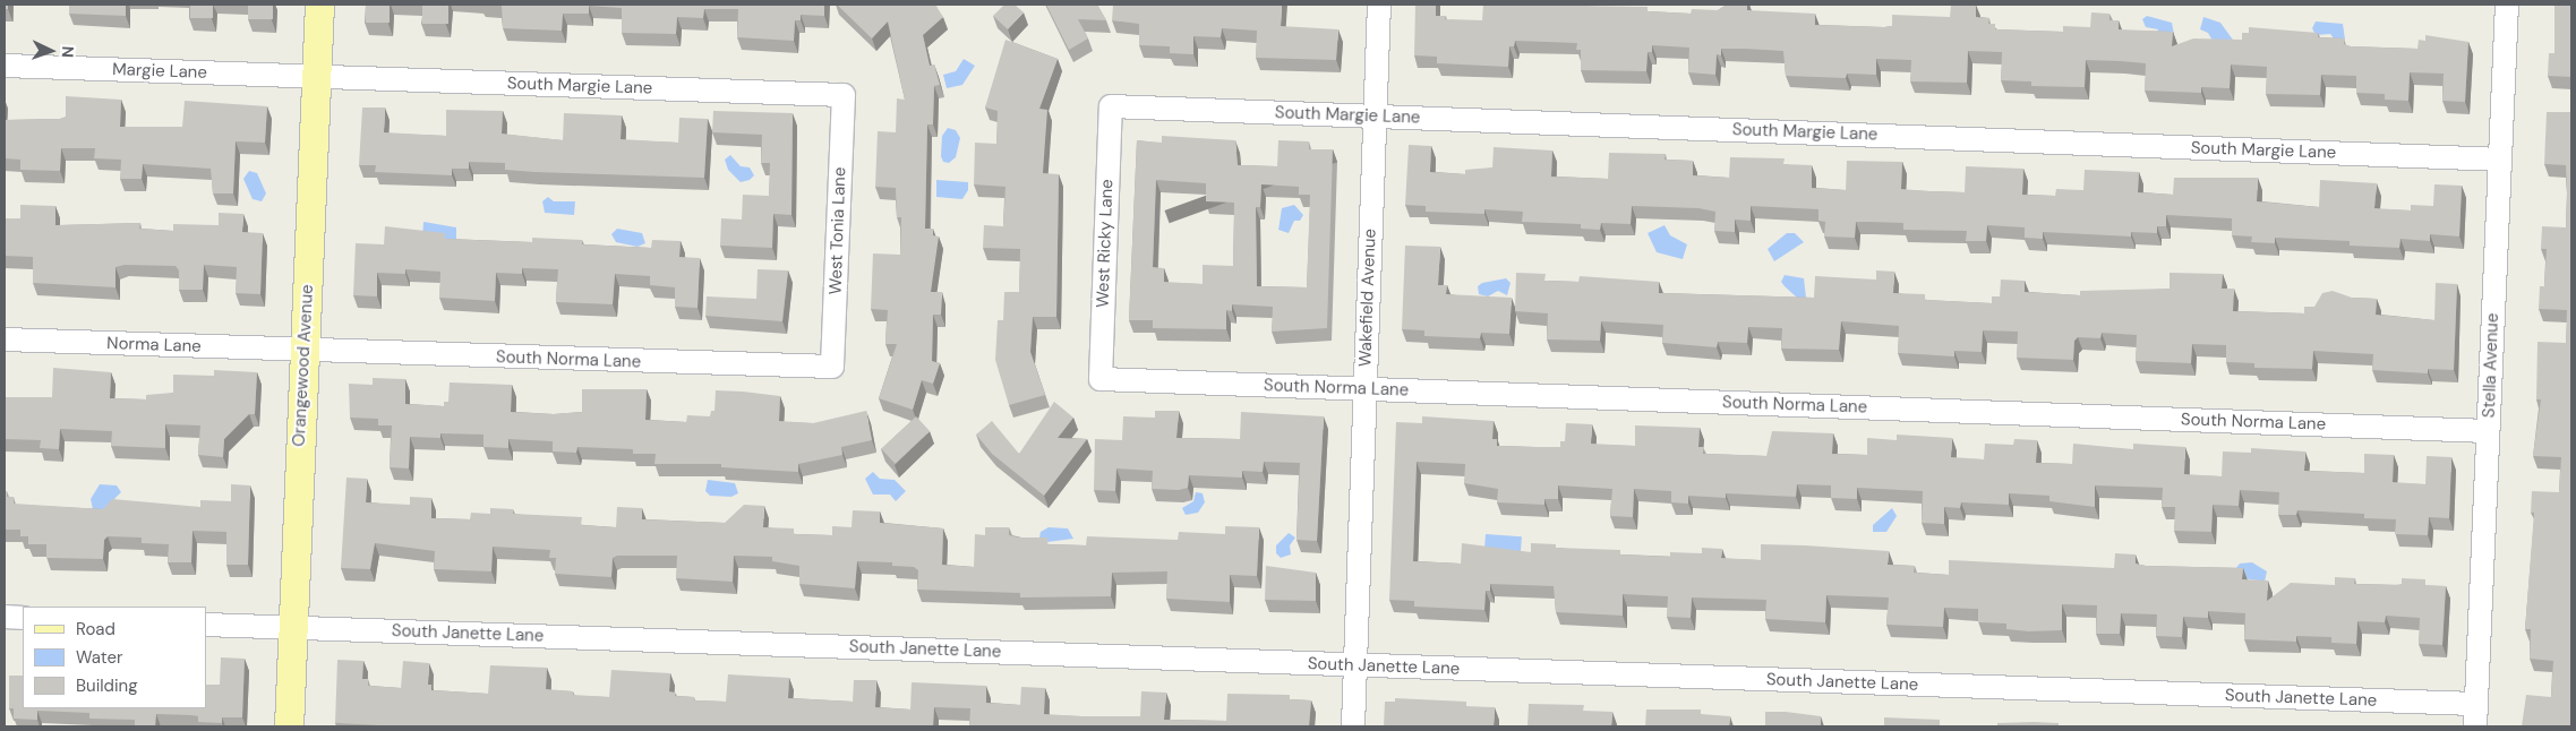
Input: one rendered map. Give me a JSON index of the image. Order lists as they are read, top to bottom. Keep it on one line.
{"streets":{"main road":["Orangewood Avenue"],"street":["Margie Lane","South Margie Lane","West Tonia Lane","West Ricky Lane","Wakefield Avenue","Norma Lane","South Norma Lane","Stella Avenue","South Janette Lane"]},"crossings":[["Margie Lane","South Margie Lane"],["Margie Lane","Orangewood Avenue"],["South Margie Lane","West Tonia Lane"],["South Margie Lane","West Ricky Lane"],["South Margie Lane","Wakefield Avenue"],["South Margie Lane","Orangewood Avenue"],["South Margie Lane","Stella Avenue"],["West Tonia Lane","South Norma Lane"],["West Ricky Lane","South Norma Lane"],["Wakefield Avenue","South Norma Lane"],["Wakefield Avenue","South Janette Lane"],["Norma Lane","South Norma Lane"],["Norma Lane","Orangewood Avenue"],["South Norma Lane","Orangewood Avenue"],["South Norma Lane","Stella Avenue"],["Orangewood Avenue","South Janette Lane"],["Stella Avenue","South Janette Lane"]],"legend":["Road","Water","Building"],"north":"right"}
